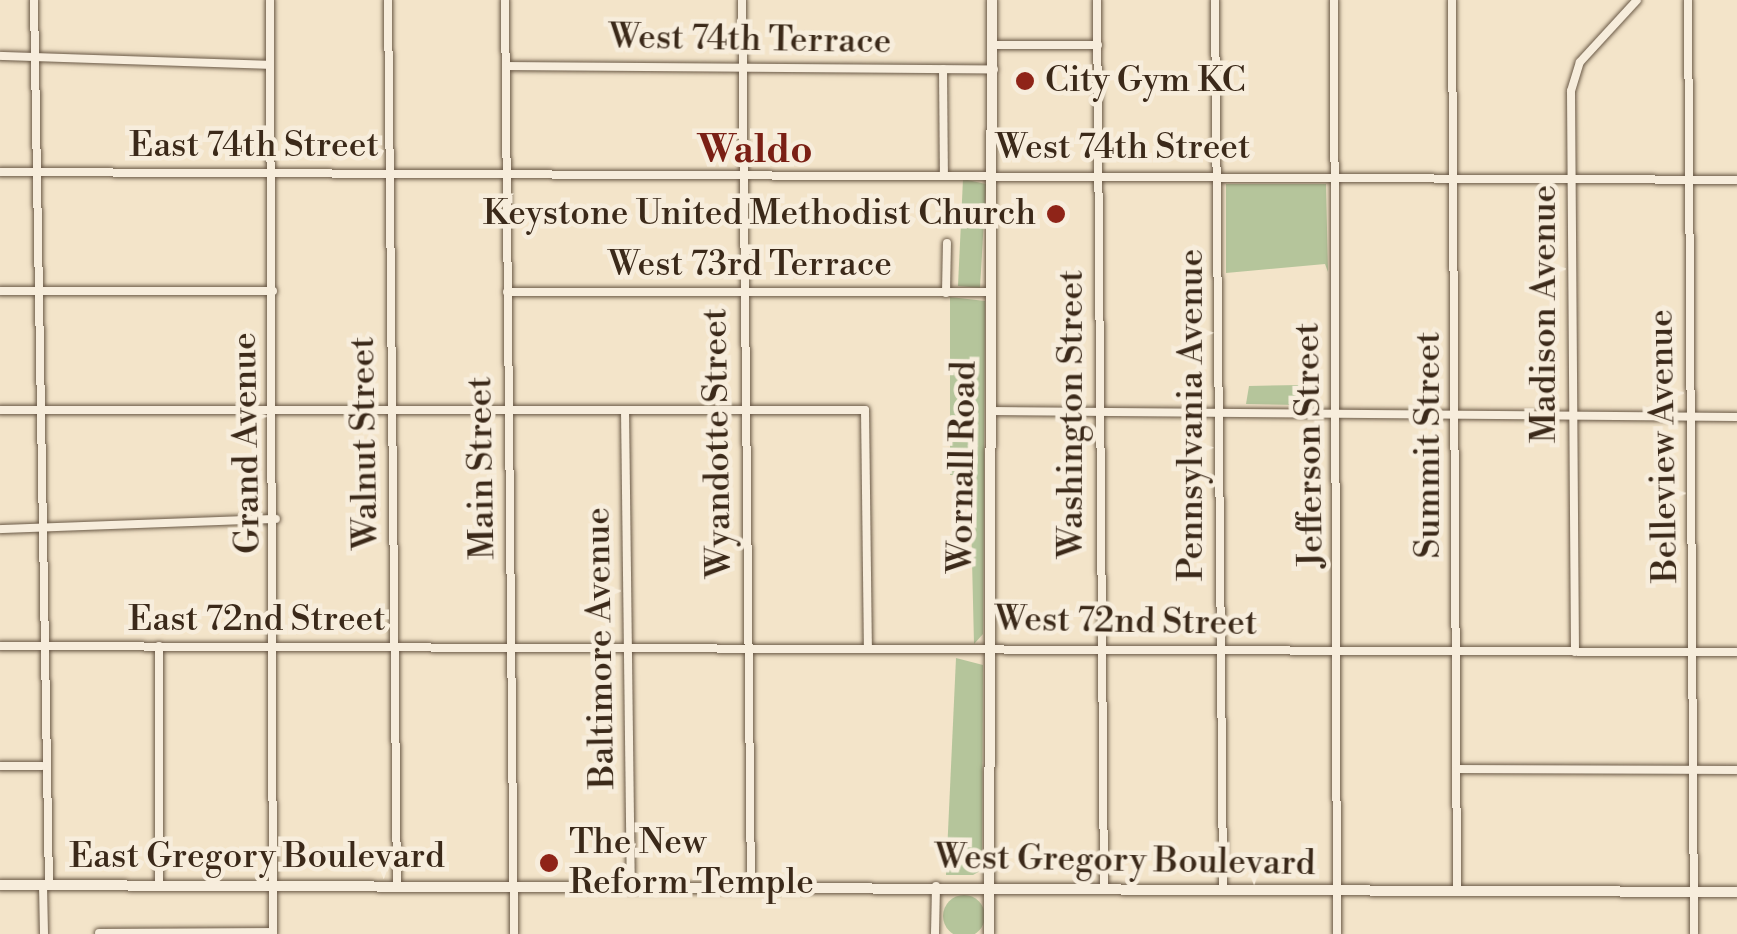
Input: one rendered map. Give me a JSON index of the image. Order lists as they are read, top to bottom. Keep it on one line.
{"streets":{"main road":["Wornall Road","East Gregory Boulevard","West Gregory Boulevard"],"street":["West 74th Terrace","East 74th Street","West 74th Street","West 73rd Terrace","Madison Avenue","Washington Street","Pennsylvania Avenue","Grand Avenue","Walnut Street","Wyandotte Street","Jefferson Street","Summit Street","Belleview Avenue","Main Street","East 72nd Street","West 72nd Street","Baltimore Avenue"]},"crossings":[["West 74th Terrace","Wyandotte Street"],["West 74th Terrace","Wornall Road"],["West 74th Terrace","Main Street"],["East 74th Street","West 74th Street"],["East 74th Street","Grand Avenue"],["East 74th Street","Walnut Street"],["East 74th Street","Main Street"],["West 74th Street","Madison Avenue"],["West 74th Street","Washington Street"],["West 74th Street","Pennsylvania Avenue"],["West 74th Street","Wyandotte Street"],["West 74th Street","Jefferson Street"],["West 74th Street","Summit Street"],["West 74th Street","Belleview Avenue"],["West 74th Street","Wornall Road"],["West 74th Street","Main Street"],["West 73rd Terrace","Wyandotte Street"],["West 73rd Terrace","Wornall Road"],["West 73rd Terrace","Main Street"],["Madison Avenue","West 72nd Street"],["Washington Street","West 72nd Street"],["Washington Street","West Gregory Boulevard"],["Pennsylvania Avenue","West 72nd Street"],["Pennsylvania Avenue","West Gregory Boulevard"],["Grand Avenue","East 72nd Street"],["Grand Avenue","East Gregory Boulevard"],["Walnut Street","East 72nd Street"],["Walnut Street","East Gregory Boulevard"],["Wyandotte Street","West 72nd Street"],["Wyandotte Street","West Gregory Boulevard"],["Jefferson Street","West 72nd Street"],["Jefferson Street","West Gregory Boulevard"],["Summit Street","West 72nd Street"],["Summit Street","West Gregory Boulevard"],["Belleview Avenue","West 72nd Street"],["Belleview Avenue","West Gregory Boulevard"],["Wornall Road","West 72nd Street"],["Wornall Road","West Gregory Boulevard"],["Main Street","East 72nd Street"],["Main Street","West 72nd Street"],["Main Street","East Gregory Boulevard"],["Main Street","West Gregory Boulevard"],["East 72nd Street","West 72nd Street"],["West 72nd Street","Baltimore Avenue"],["Baltimore Avenue","West Gregory Boulevard"],["East Gregory Boulevard","West Gregory Boulevard"]],"districts":["Waldo"],"places":["City Gym KC","Keystone United Methodist Church","The New Reform Temple"]}
